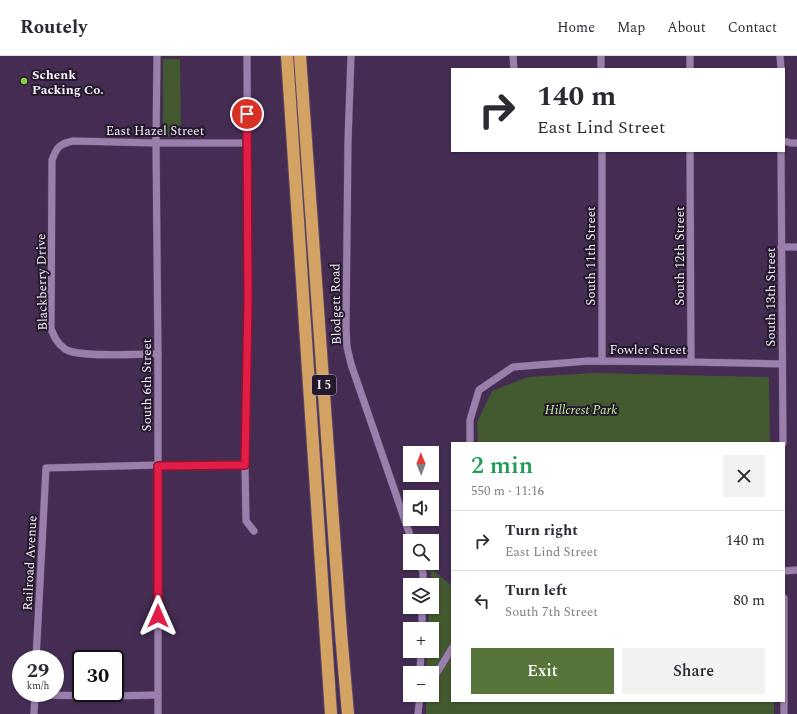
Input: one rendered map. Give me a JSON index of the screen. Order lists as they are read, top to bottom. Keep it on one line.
{"streets":{"highway":["I 5"],"street":["East Hazel Street","South 11th Street","South 12th Street","Blackberry Drive","South 13th Street","Blodgett Road","Fowler Street","South 6th Street","Railroad Avenue"]},"crossings":[["East Hazel Street","Blackberry Drive"],["East Hazel Street","South 6th Street"],["South 11th Street","Fowler Street"],["South 12th Street","Fowler Street"],["Blackberry Drive","South 6th Street"],["South 13th Street","Fowler Street"],["South 6th Street","Railroad Avenue"]],"parks":["Hillcrest Park"],"places":["Schenk Packing Co."],"north":"top","page":{"header":"Routely","nav":["Home","Map","About","Contact"],"turn":["140 m","East Lind Street"],"heading":["2 min","550 m · 11:16"],"map_buttons":["+","−"],"list":[{"name":"Turn right","note":"East Lind Street","value":"140 m"},{"name":"Turn left","note":"South 7th Street","value":"80 m"}],"buttons":["Exit","Share"],"speed":"29 km/h","limit":"30"}}
